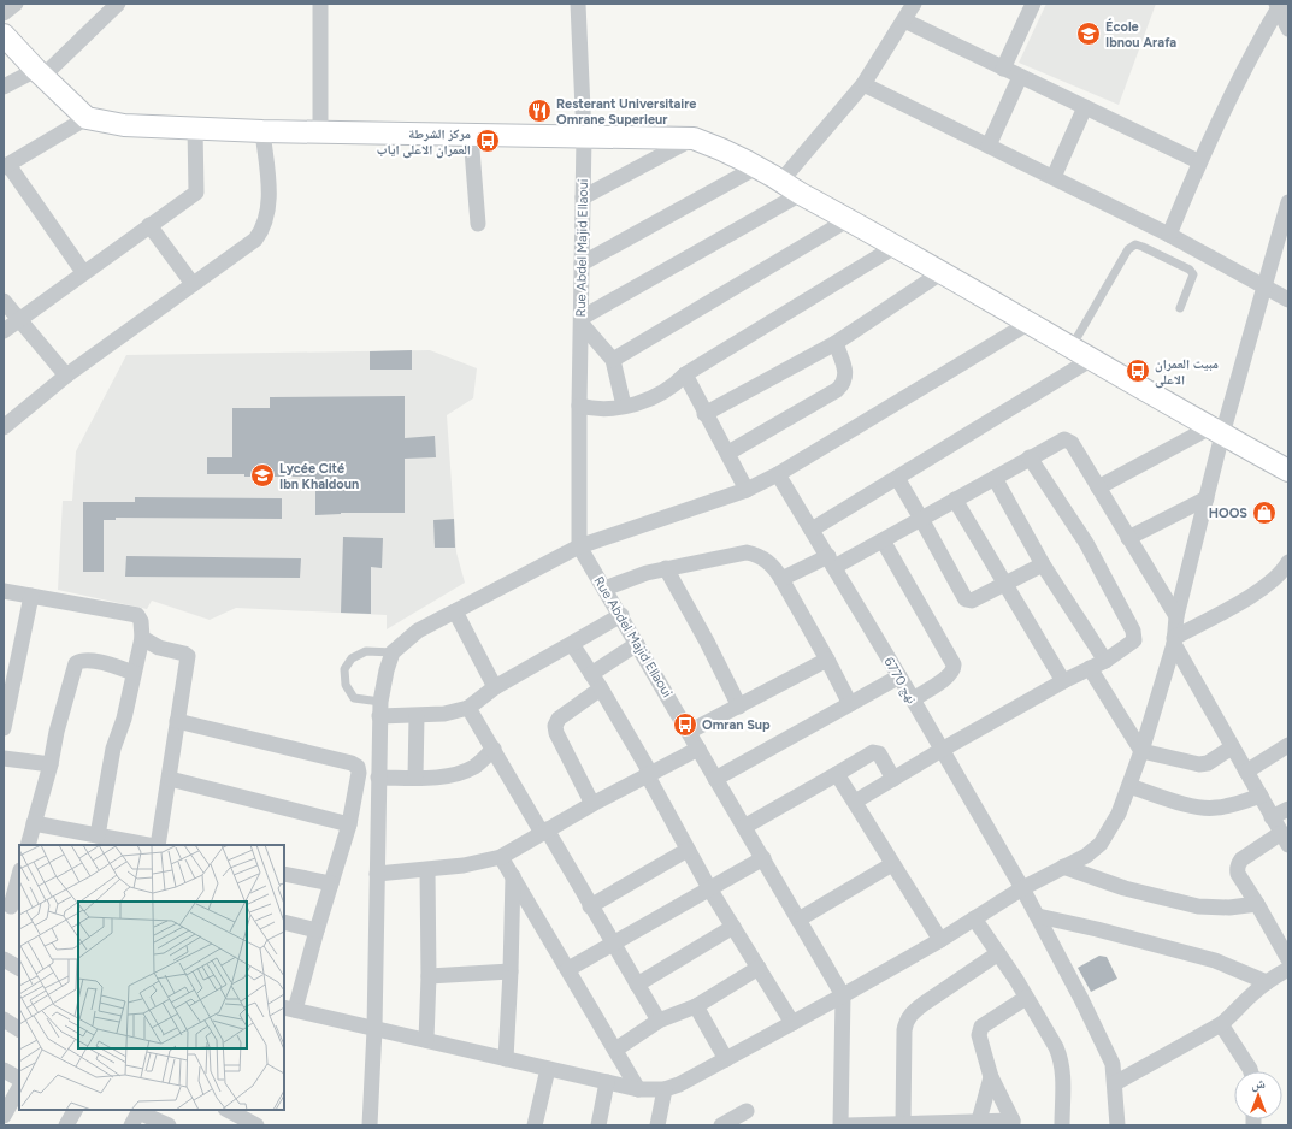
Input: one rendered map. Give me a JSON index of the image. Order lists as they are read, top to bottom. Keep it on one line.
{"streets":{"street":["Rue Abdel Majid Ellaoui","نهج 6770"]},"places":{"school or university":["École Ibnou Arafa","Lycée Cité Ibn Khaldoun"],"restaurant":["Resterant Universitaire Omrane Superieur"],"bus stop":["مركز الشرطة العمران الاعلى اياب","مبيت العمران الاعلى","Omran Sup"],"shop":["HOOS"]},"north":"top"}
